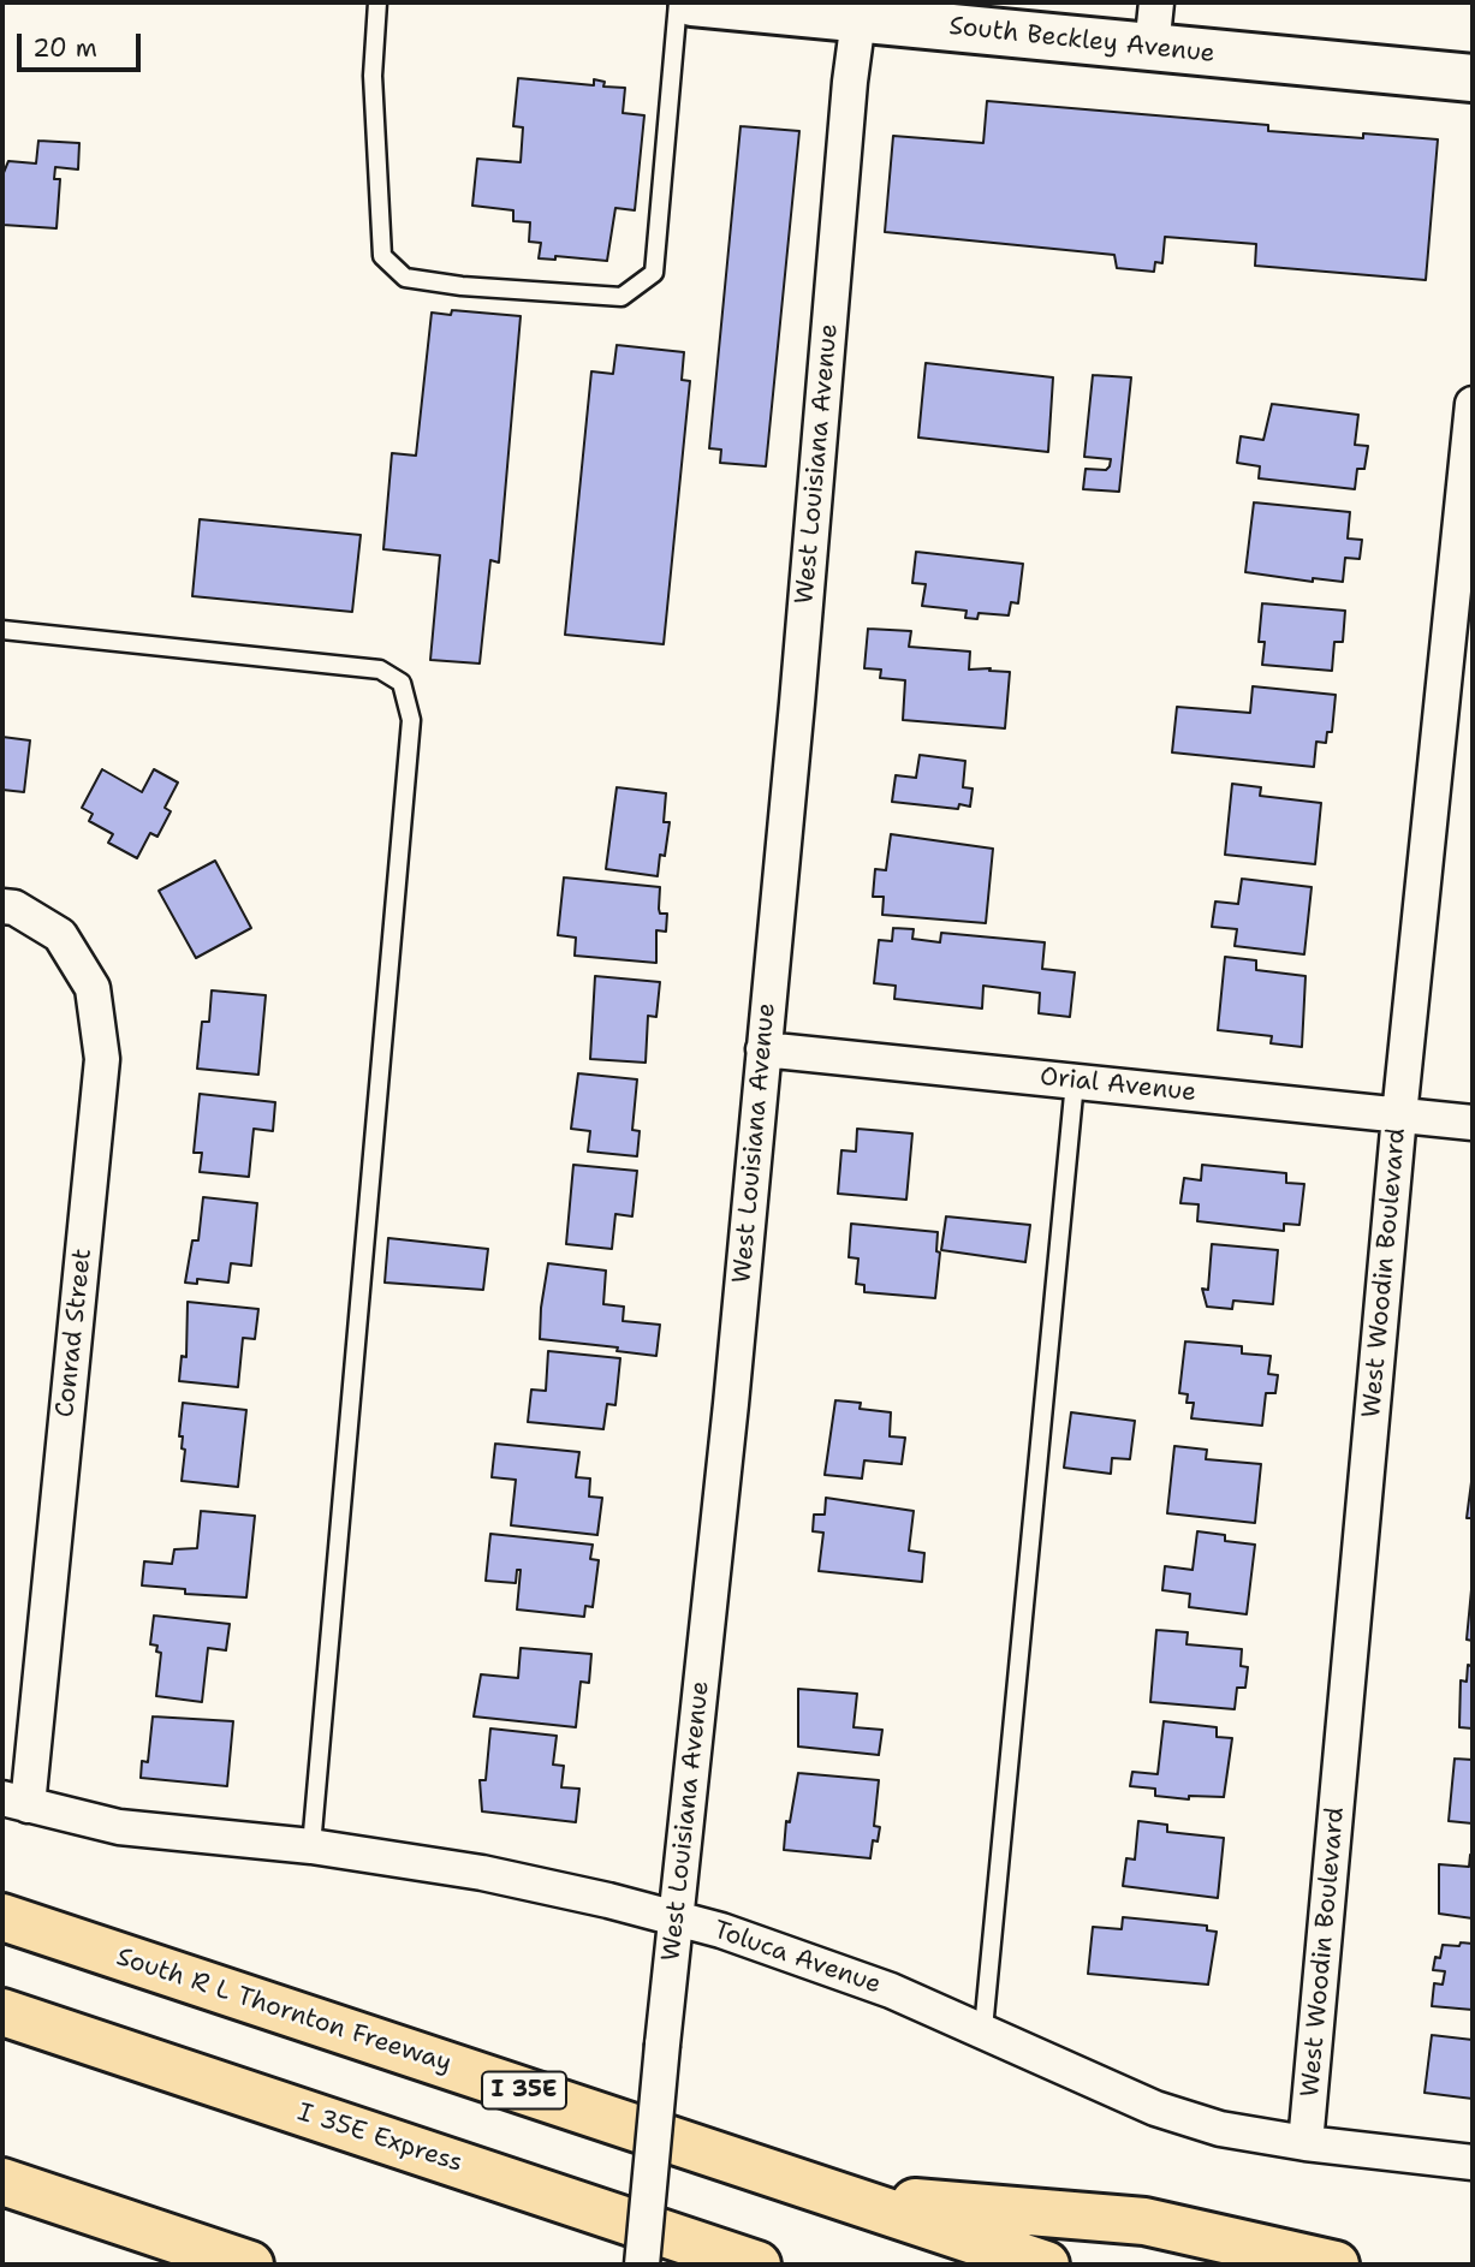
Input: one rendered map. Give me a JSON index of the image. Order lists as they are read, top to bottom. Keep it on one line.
{"streets":{"highway":["South R L Thornton Freeway","I 35E","I 35E Express"],"street":["South Beckley Avenue","West Louisiana Avenue","Orial Avenue","West Woodin Boulevard","Conrad Street","Toluca Avenue"]},"crossings":[["South Beckley Avenue","West Louisiana Avenue"],["West Louisiana Avenue","Orial Avenue"],["West Louisiana Avenue","Toluca Avenue"],["Orial Avenue","West Woodin Boulevard"],["West Woodin Boulevard","Toluca Avenue"],["Conrad Street","Toluca Avenue"]],"scale_bar":"20 m"}
